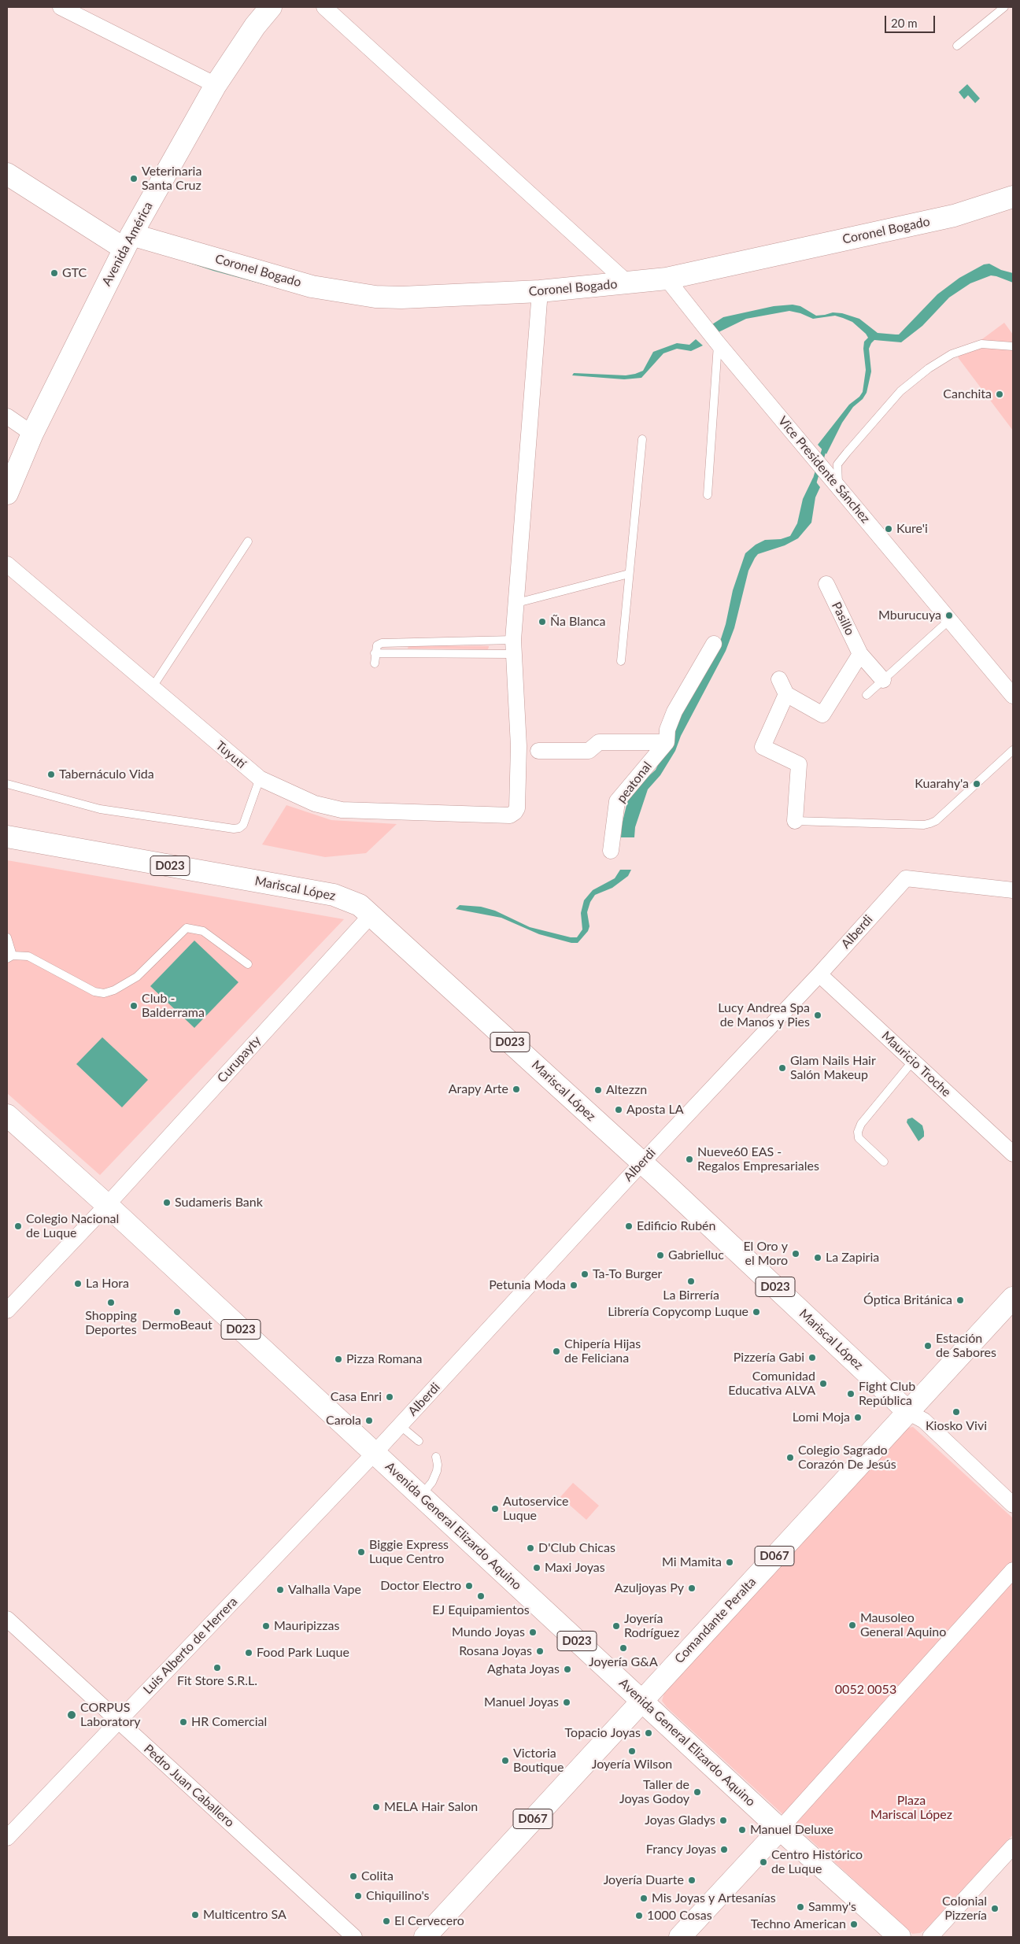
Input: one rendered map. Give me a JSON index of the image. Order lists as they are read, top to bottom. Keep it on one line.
{"streets":{"main road":["Coronel Bogado","Avenida América","D023","Mariscal López","Avenida General Elizardo Aquino","D067","Comandante Peralta"],"street":["Vice Presidente Sánchez","Pasillo","Tuyutí","peatonal","Alberdi","Curupayty","Mauricio Troche","Luis Alberto de Herrera","Pedro Juan Caballero"]},"crossings":[["Coronel Bogado","Avenida América"],["Coronel Bogado","Vice Presidente Sánchez"],["Mariscal López","Alberdi"],["Mariscal López","Curupayty"],["Mariscal López","Comandante Peralta"],["Alberdi","Mauricio Troche"],["Alberdi","Avenida General Elizardo Aquino"],["Alberdi","Luis Alberto de Herrera"],["Curupayty","Avenida General Elizardo Aquino"],["Avenida General Elizardo Aquino","D067"],["Avenida General Elizardo Aquino","Comandante Peralta"],["Avenida General Elizardo Aquino","Luis Alberto de Herrera"],["D067","Comandante Peralta"],["Luis Alberto de Herrera","Pedro Juan Caballero"]],"parks":["0052 0053","Plaza Mariscal López"],"places":["Veterinaria Santa Cruz","GTC","Canchita","Kure'i","Mburucuya","Ña Blanca","Tabernáculo Vida","Kuarahy'a","Club - Balderrama","Lucy Andrea Spa de Manos y Pies","Glam Nails Hair Salón Makeup","Arapy Arte","Altezzn","Aposta LA","Nueve60 EAS - Regalos Empresariales","Sudameris Bank","Colegio Nacional de Luque","Edificio Rubén","El Oro y el Moro","Gabrielluc","La Zapiria","Ta-To Burger","La Birrería","La Hora","Petunia Moda","Óptica Británica","Shopping Deportes","DermoBeaut","Librería Copycomp Luque","Estación de Sabores","Chipería Hijas de Feliciana","Pizzería Gabi","Pizza Romana","Comunidad Educativa ALVA","Fight Club República","Casa Enri","Kiosko Vivi","Lomi Moja","Carola","Colegio Sagrado Corazón De Jesús","Autoservice Luque","D'Club Chicas","Biggie Express Luque Centro","Mi Mamita","Maxi Joyas","Doctor Electro","Azuljoyas Py","Valhalla Vape","EJ Equipamientos","Mausoleo General Aquino","Mauripizzas","Joyería Rodríguez","Mundo Joyas","Joyería G&A","Rosana Joyas","Food Park Luque","Fit Store S.R.L.","Aghata Joyas","Manuel Joyas","CORPUS Laboratory","HR Comercial","Topacio Joyas","Joyería Wilson","Victoria Boutique","Taller de Joyas Godoy","MELA Hair Salon","Joyas Gladys","Manuel Deluxe","Francy Joyas","Centro Histórico de Luque","Colita","Joyería Duarte","Chiquilino's","Mis Joyas y Artesanías","Sammy's","Colonial Pizzería","Multicentro SA","1000 Cosas","El Cervecero","Techno American"],"scale_bar":"20 m"}
